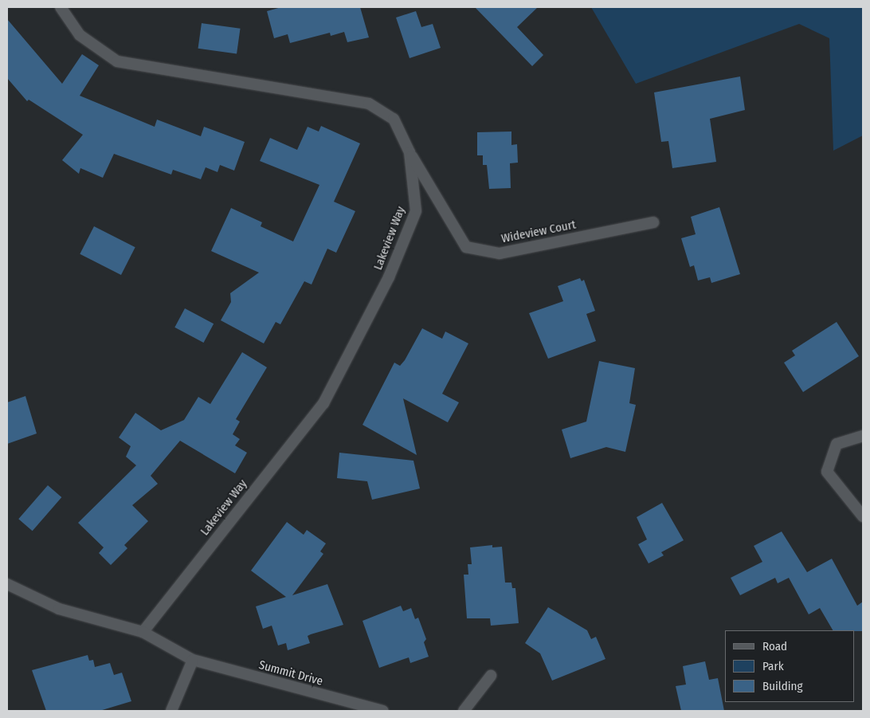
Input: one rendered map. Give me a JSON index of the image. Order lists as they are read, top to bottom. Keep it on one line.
{"streets":{"street":["Wideview Court","Lakeview Way","Summit Drive"]},"crossings":[["Wideview Court","Lakeview Way"],["Lakeview Way","Summit Drive"]],"legend":["Road","Park","Building"]}
